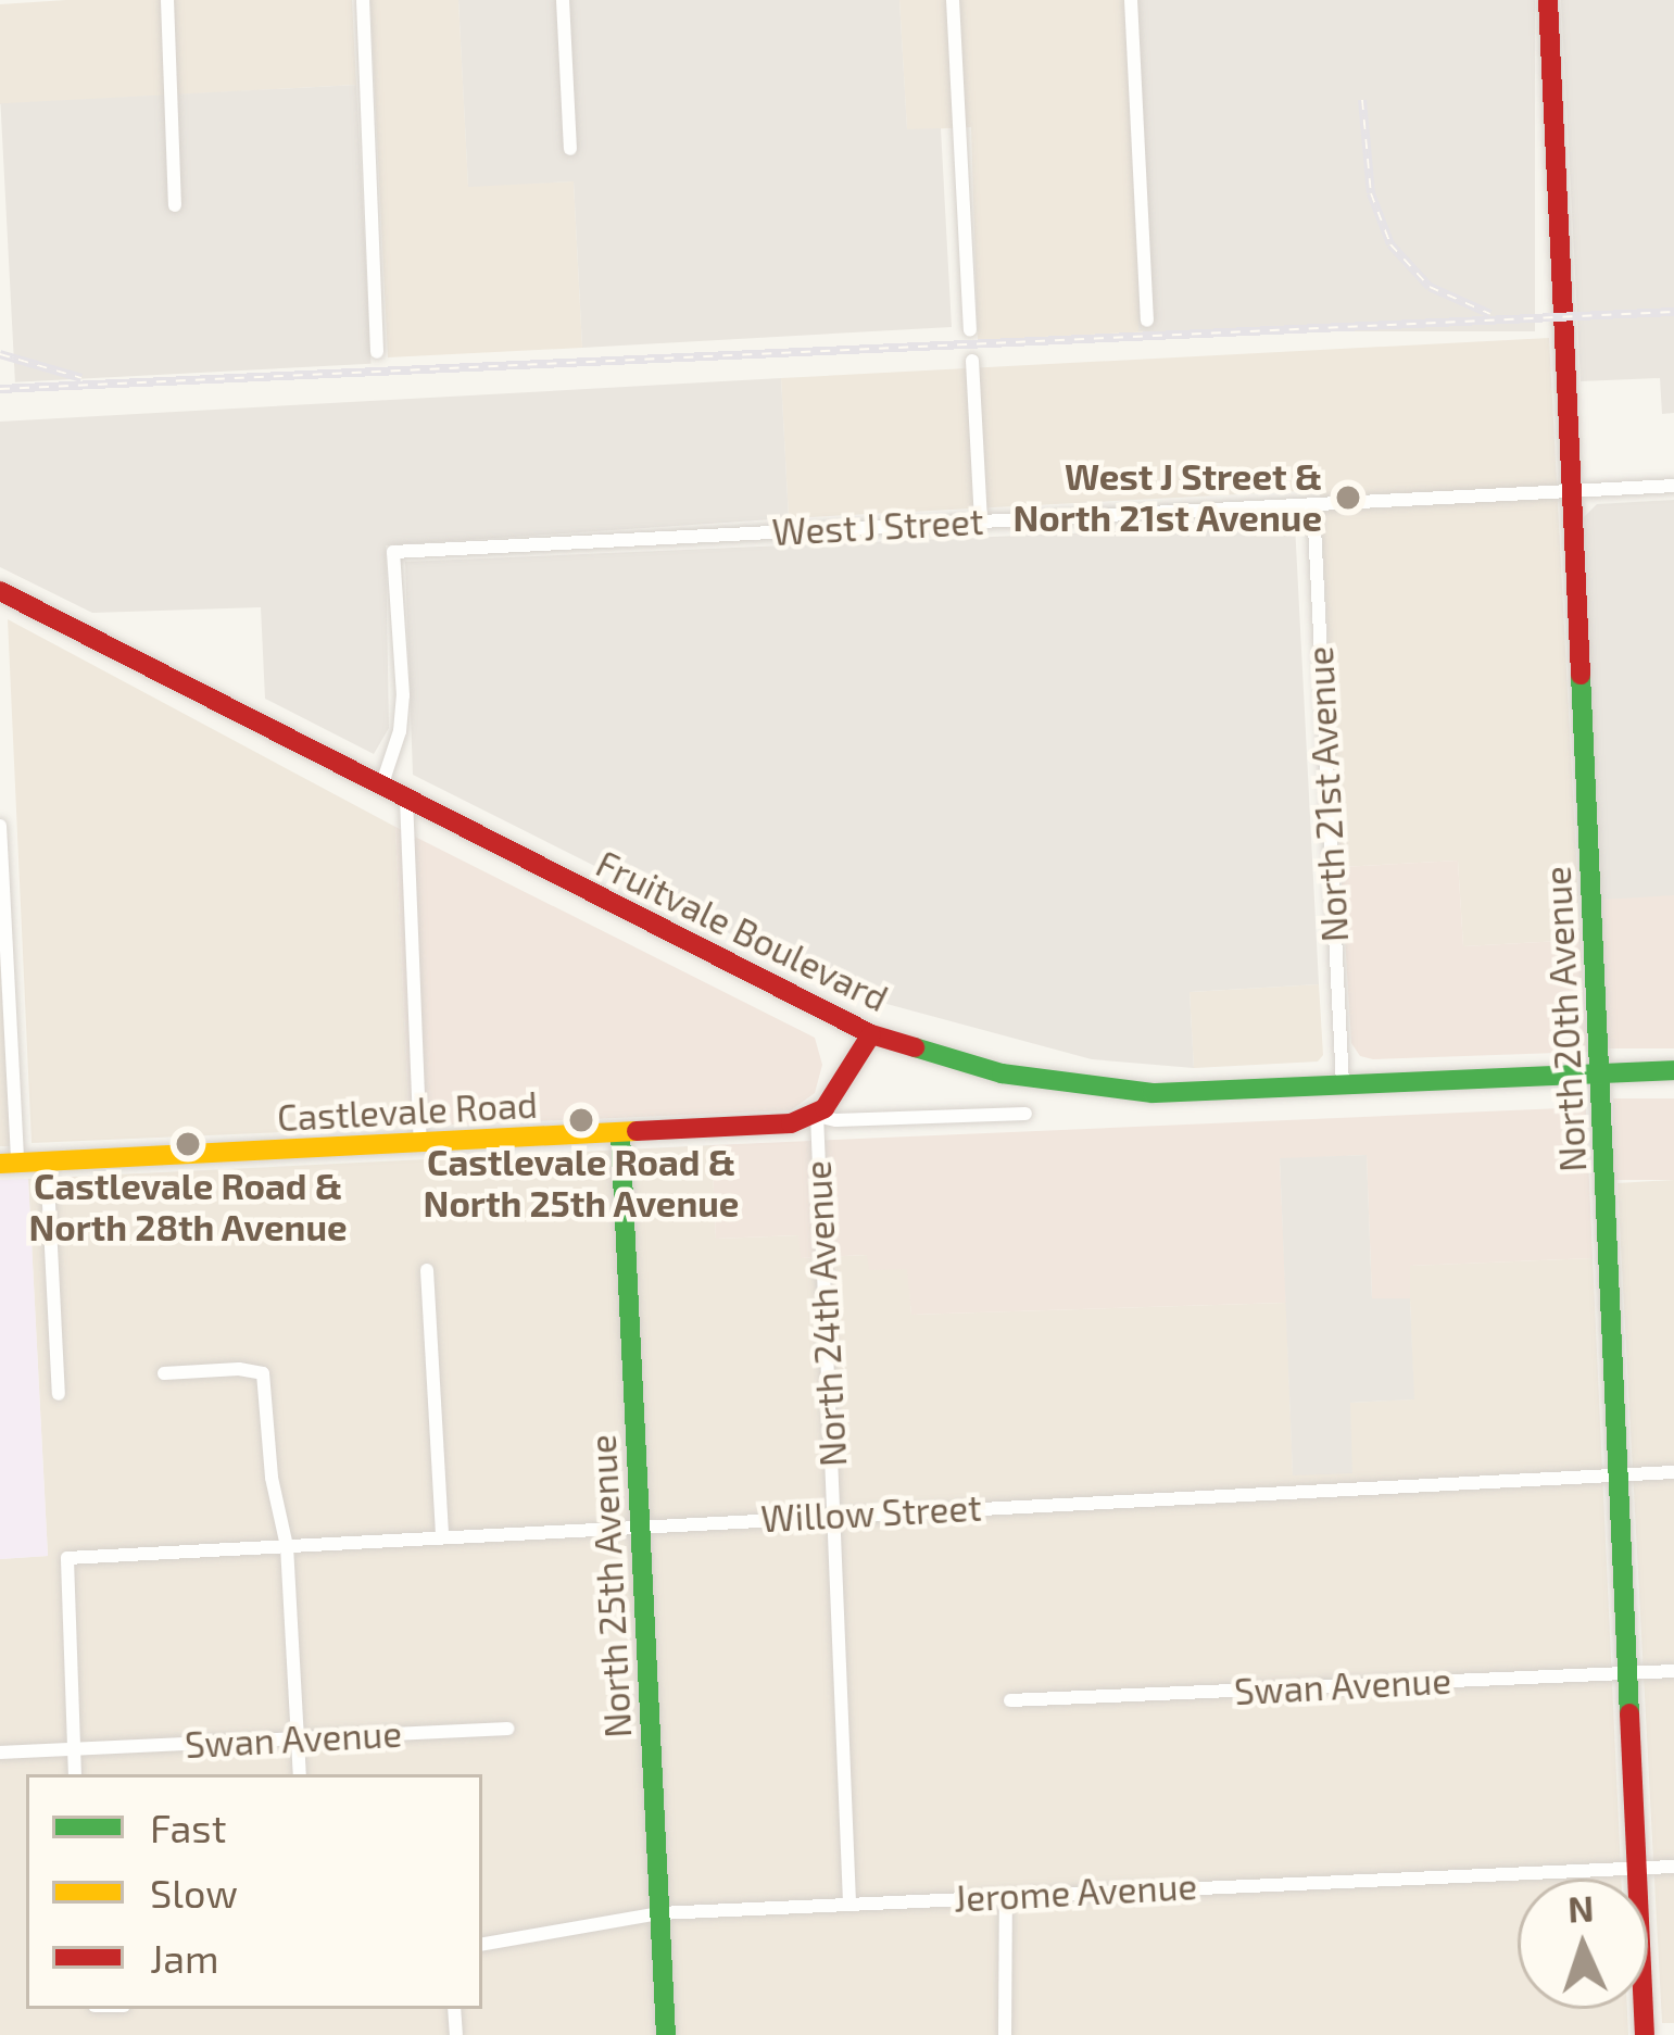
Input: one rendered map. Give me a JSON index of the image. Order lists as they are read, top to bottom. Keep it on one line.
{"streets":{"street":["West J Street","North 21st Avenue","Fruitvale Boulevard","North 20th Avenue","Castlevale Road","North 24th Avenue","Willow Street","North 25th Avenue","Swan Avenue","Jerome Avenue"]},"crossings":[["West J Street","North 21st Avenue"],["West J Street","Fruitvale Boulevard"],["West J Street","North 20th Avenue"],["North 21st Avenue","Fruitvale Boulevard"],["Fruitvale Boulevard","North 20th Avenue"],["North 20th Avenue","Willow Street"],["North 20th Avenue","Swan Avenue"],["North 20th Avenue","Jerome Avenue"],["Castlevale Road","North 24th Avenue"],["Castlevale Road","North 25th Avenue"],["North 24th Avenue","Willow Street"],["North 24th Avenue","Jerome Avenue"],["Willow Street","North 25th Avenue"],["Willow Street","Swan Avenue"],["North 25th Avenue","Jerome Avenue"]],"places":["West J Street & North 21st Avenue","Castlevale Road & North 25th Avenue","Castlevale Road & North 28th Avenue"],"legend":["Fast","Slow","Jam"],"north":"top"}
